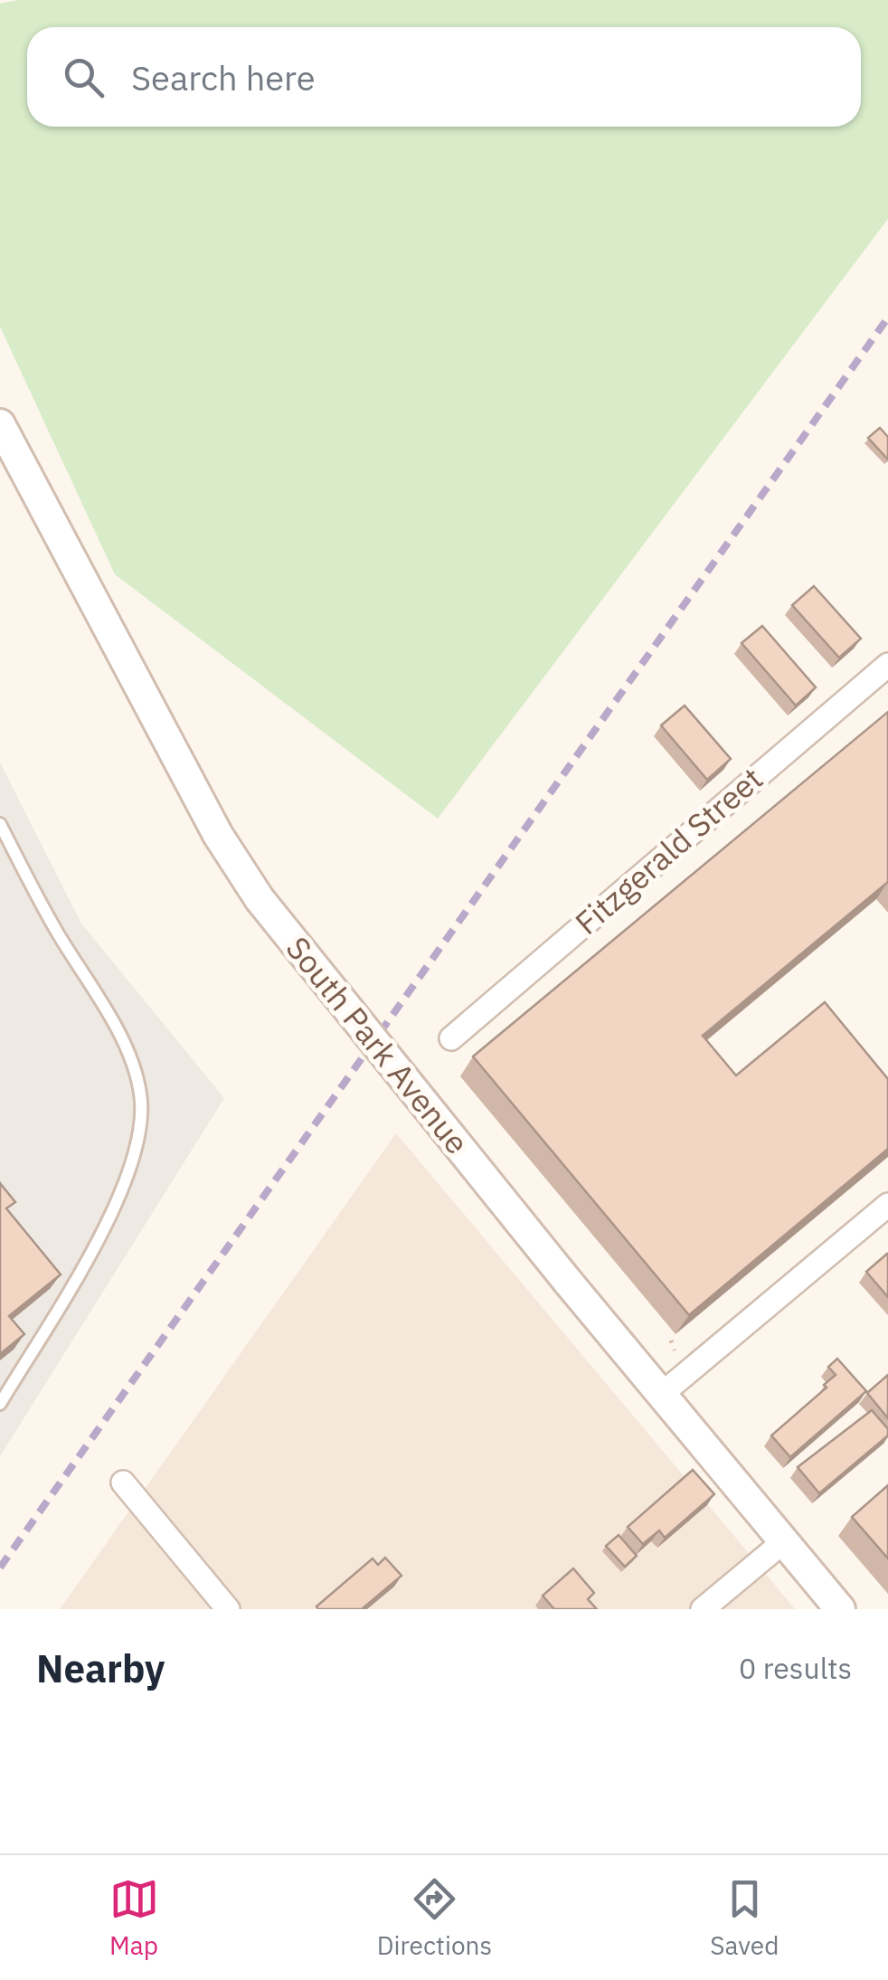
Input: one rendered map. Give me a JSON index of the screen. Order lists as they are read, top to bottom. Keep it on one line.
{"streets":{"street":["Fitzgerald Street","South Park Avenue"]},"page":{"search":"Search here","heading":["Nearby","0 results"],"nav":["Map","Directions","Saved"]}}
